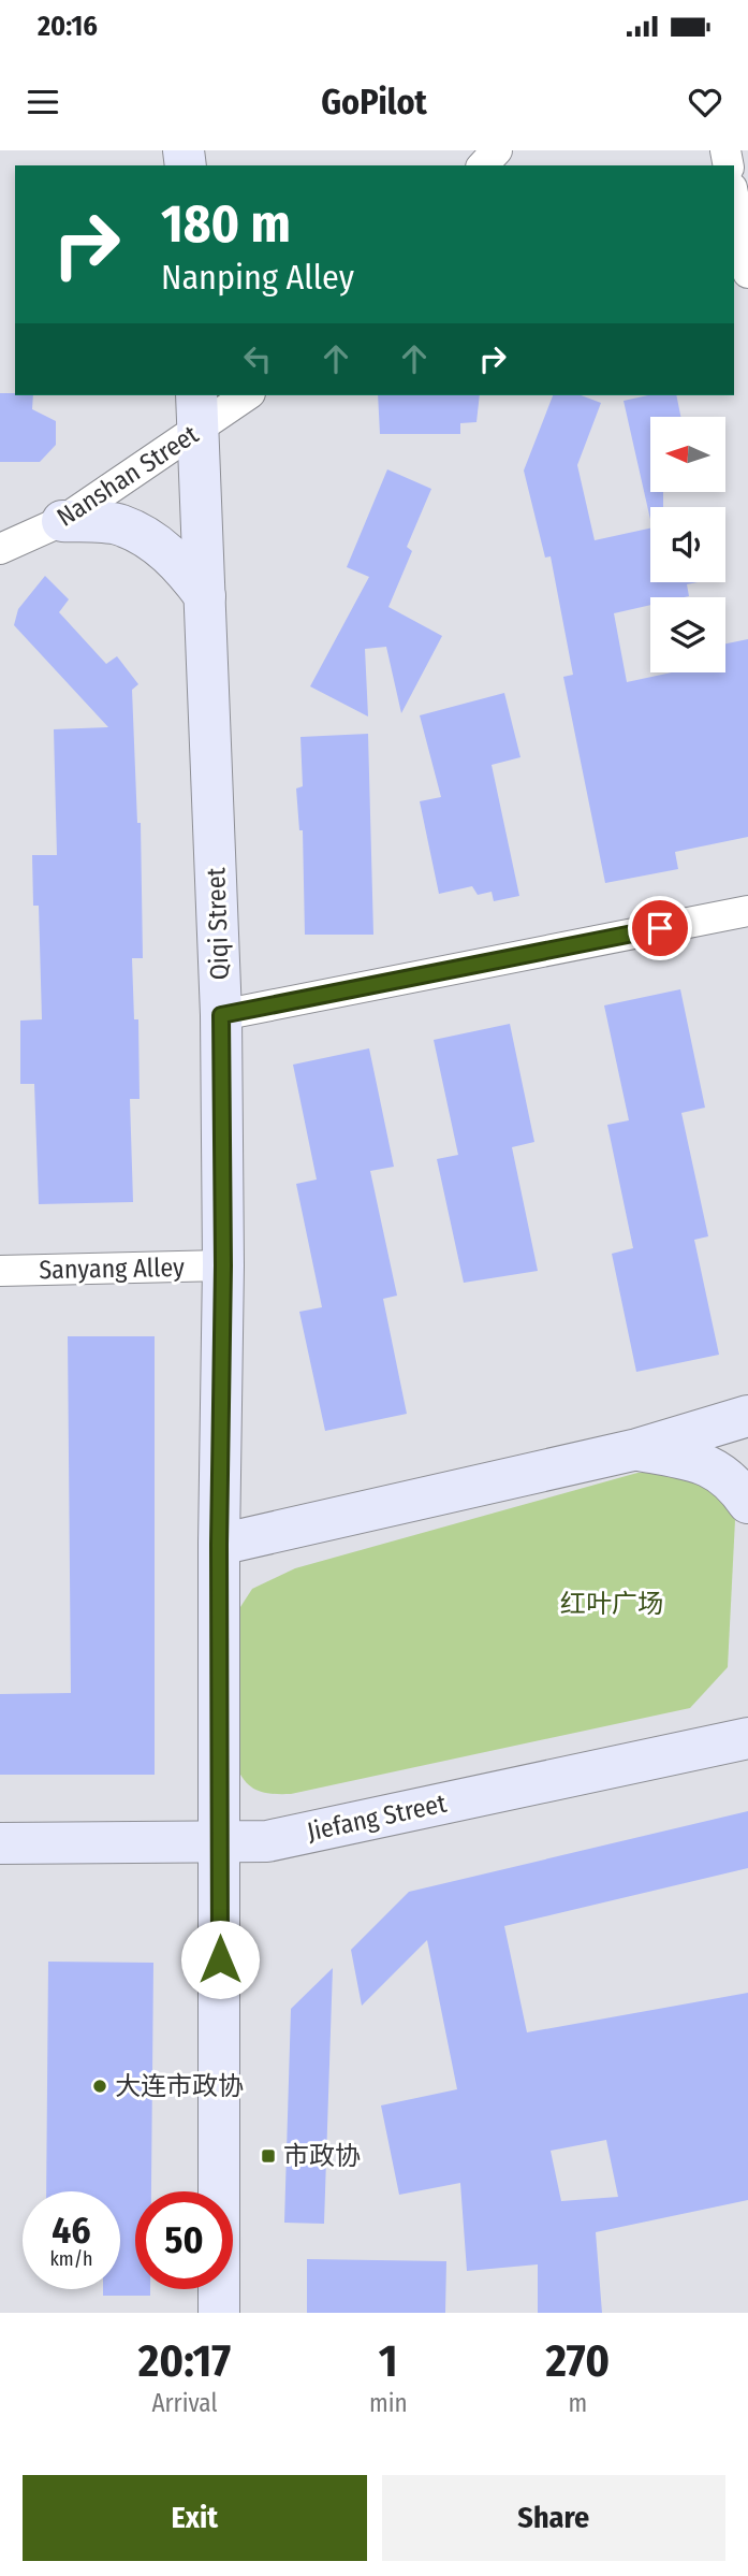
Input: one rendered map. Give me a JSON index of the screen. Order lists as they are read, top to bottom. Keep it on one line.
{"streets":{"main road":["Qiqi Street","Jiefang Street"],"street":["Nanshan Street","Sanyang Alley"]},"crossings":[["Nanshan Street","Qiqi Street"],["Qiqi Street","Sanyang Alley"],["Qiqi Street","Jiefang Street"]],"parks":["红叶广场"],"places":{"other":["大连市政协"],"transit":["市政协"]},"north":"left","page":{"status":"20:16","header":"GoPilot","turn":["180 m","Nanping Alley"],"speed":"46 km/h","limit":"50","eta":["20:17","Arrival","1","min","270","m"],"buttons":["Exit","Share"]}}
